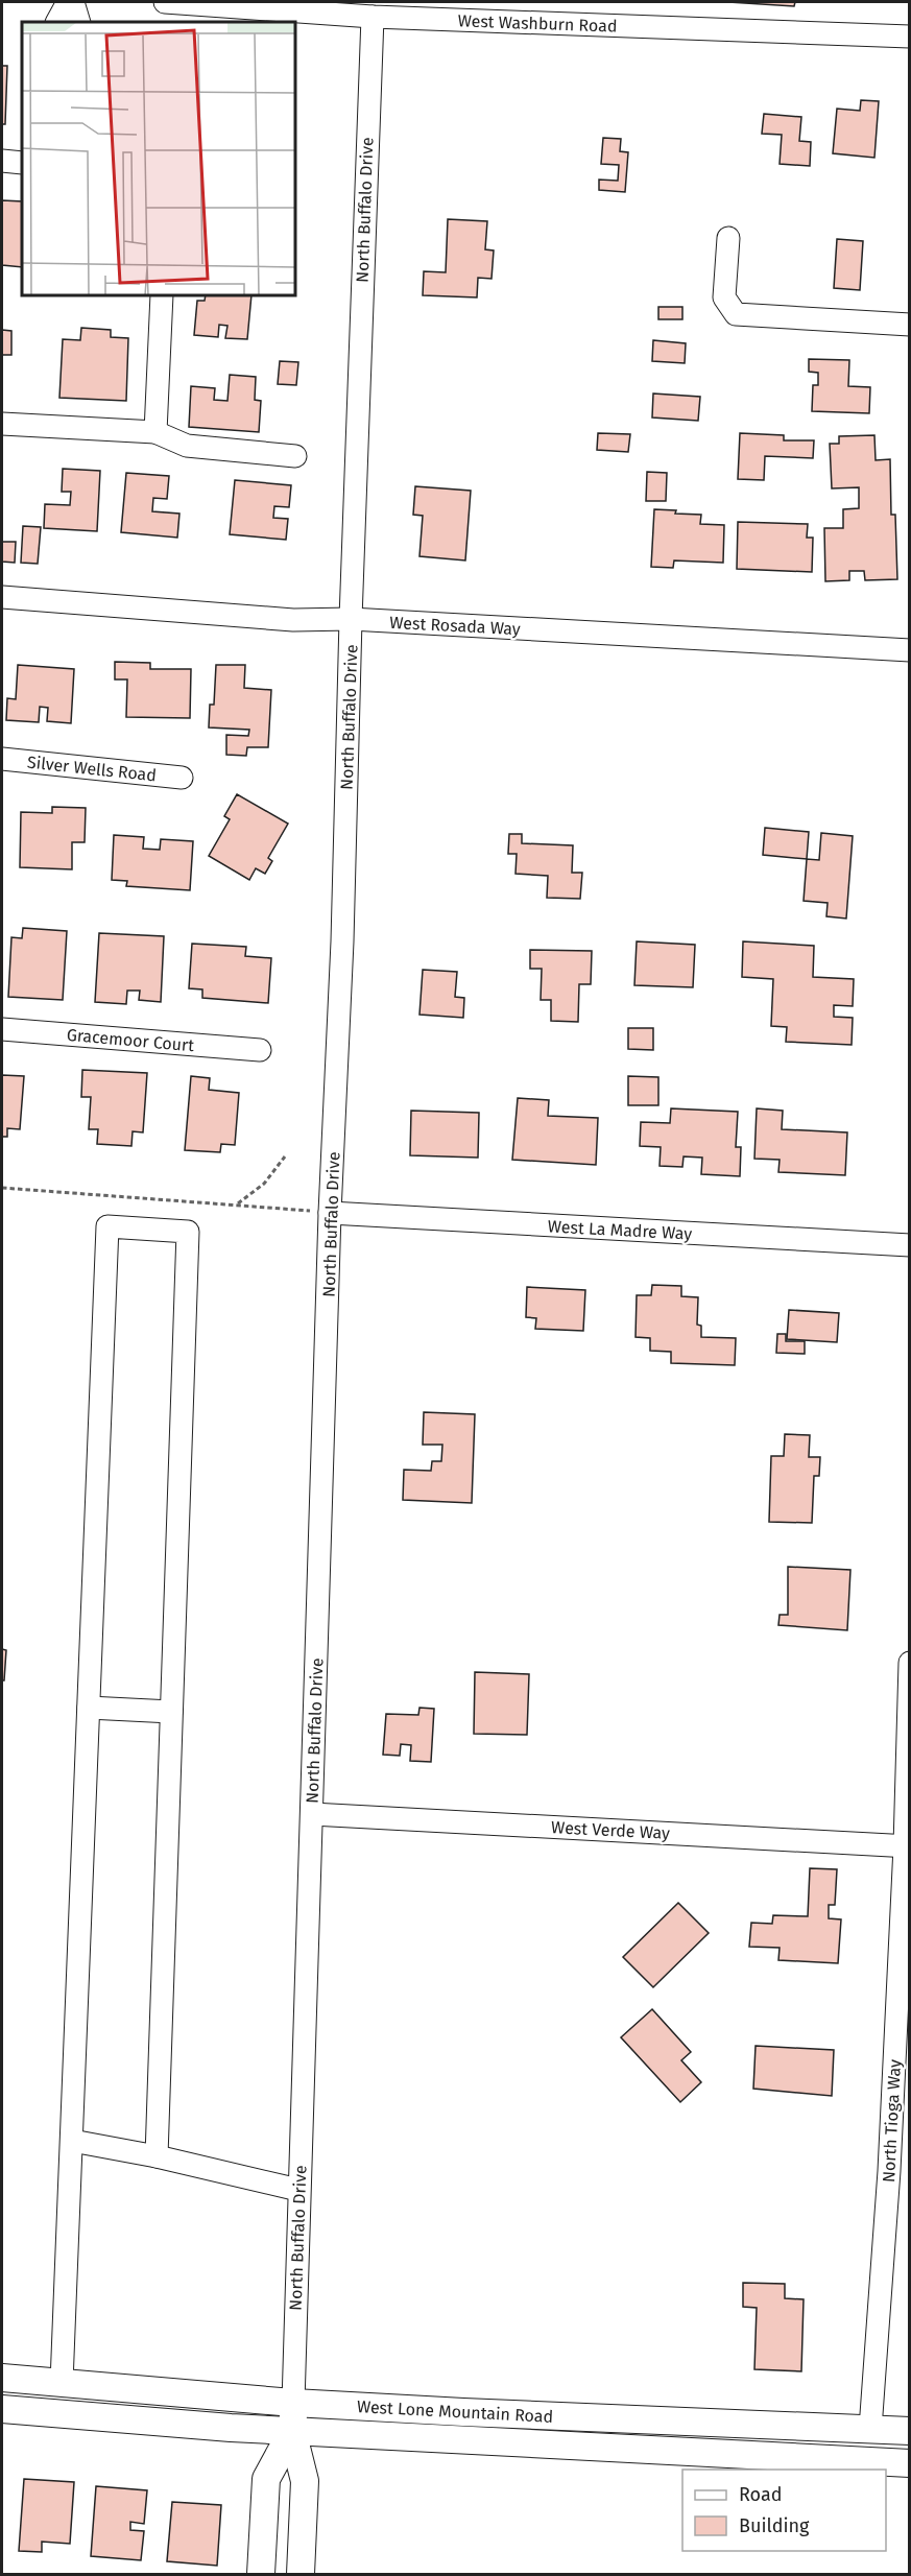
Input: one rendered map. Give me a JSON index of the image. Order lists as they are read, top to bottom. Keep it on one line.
{"streets":{"main road":["North Buffalo Drive","West Lone Mountain Road"],"street":["West Washburn Road","West Rosada Way","Silver Wells Road","Gracemoor Court","West La Madre Way","West Verde Way","North Tioga Way"]},"crossings":[["West Washburn Road","North Buffalo Drive"],["North Buffalo Drive","West Rosada Way"],["North Buffalo Drive","West La Madre Way"],["North Buffalo Drive","West Verde Way"],["North Buffalo Drive","West Lone Mountain Road"],["West Verde Way","North Tioga Way"],["North Tioga Way","West Lone Mountain Road"]],"legend":["Road","Building"]}
